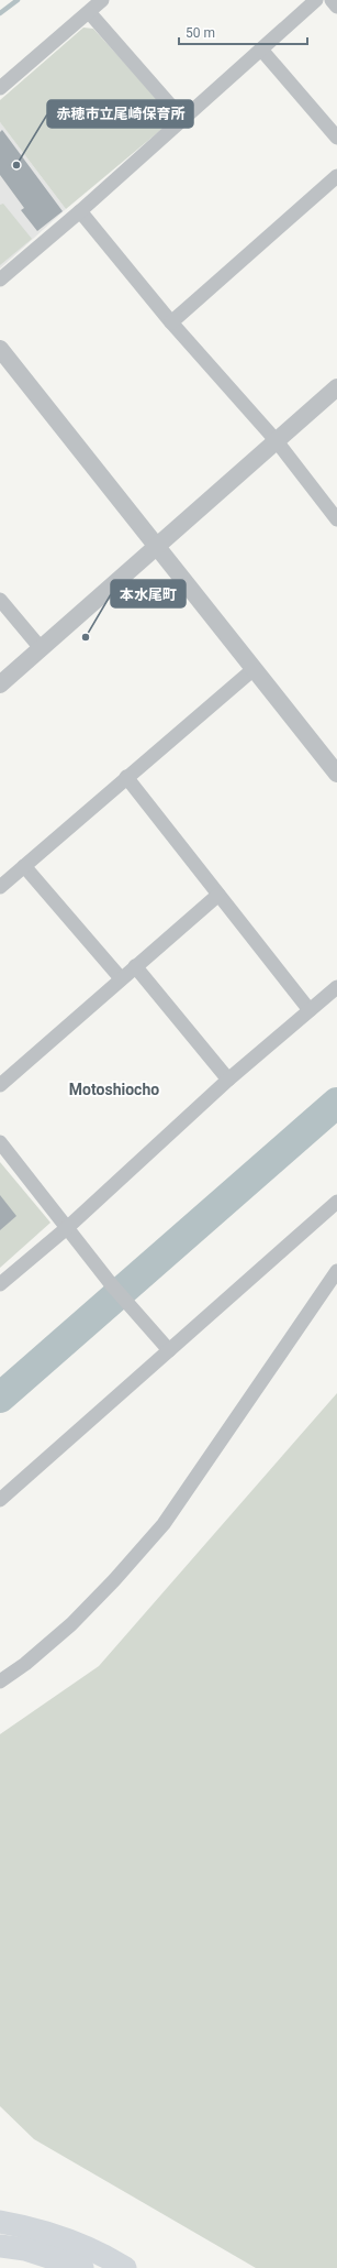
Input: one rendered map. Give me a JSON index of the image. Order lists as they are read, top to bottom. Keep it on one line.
{"districts":["Motoshiocho"],"places":["赤穂市立尾崎保育所","本水尾町"],"scale_bar":"50 m"}
